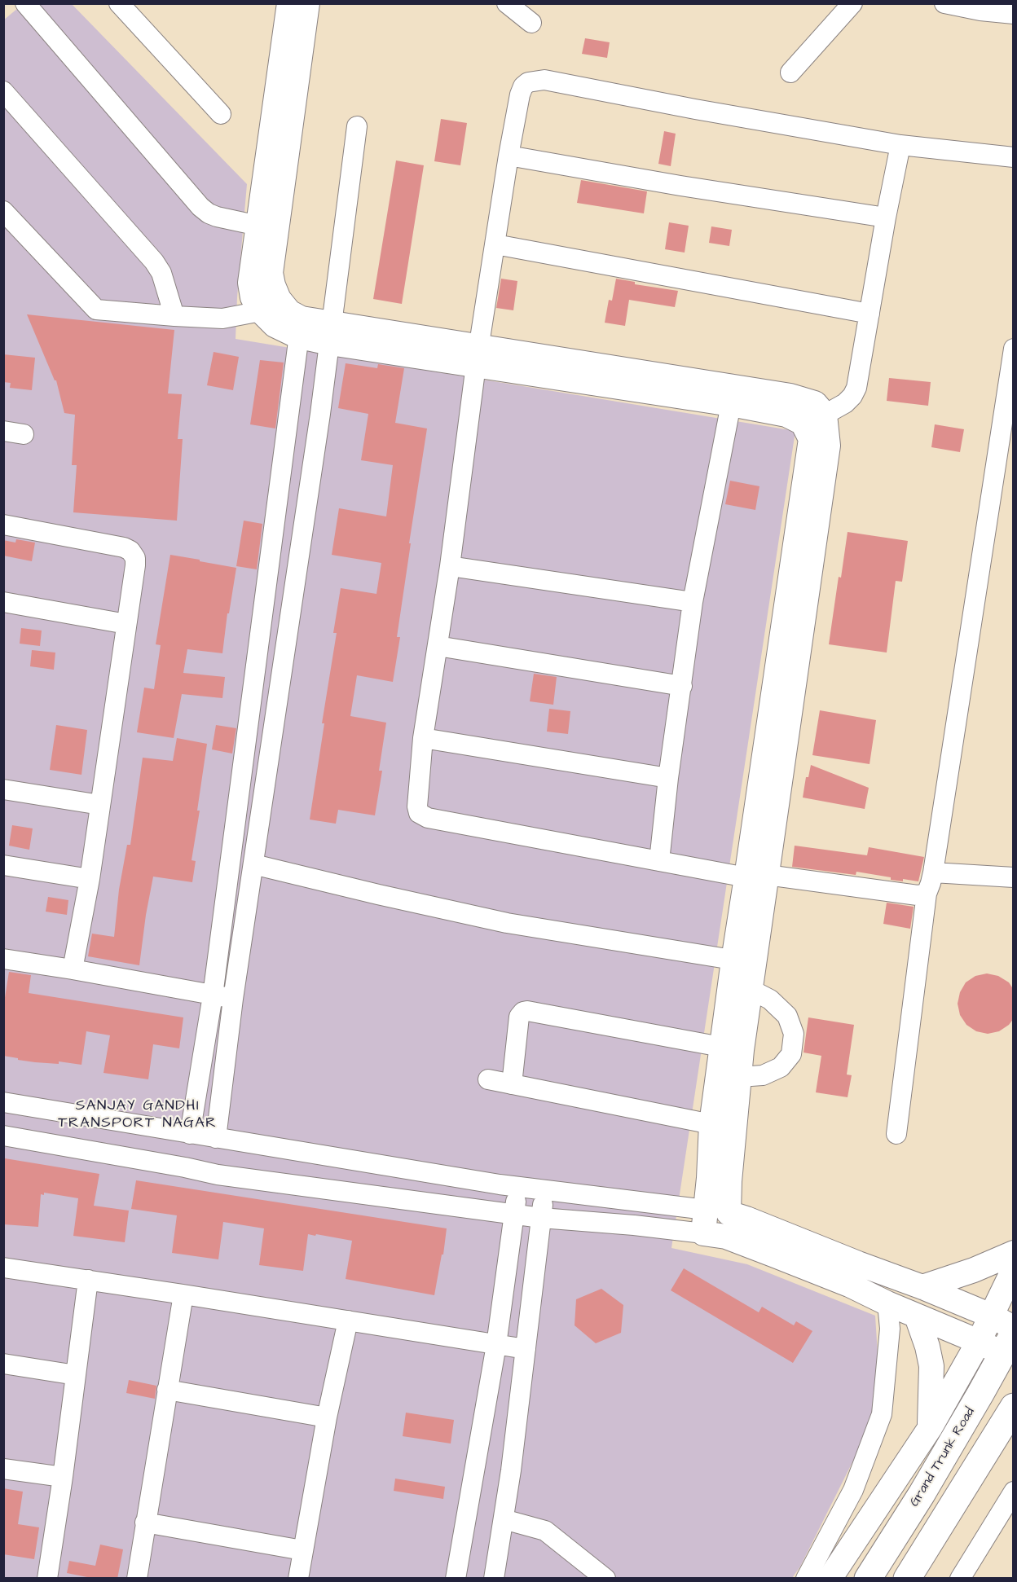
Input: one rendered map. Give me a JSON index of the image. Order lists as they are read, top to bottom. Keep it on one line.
{"streets":{"highway":["Grand Trunk Road"]},"districts":["SANJAY GANDHI TRANSPORT NAGAR"]}
